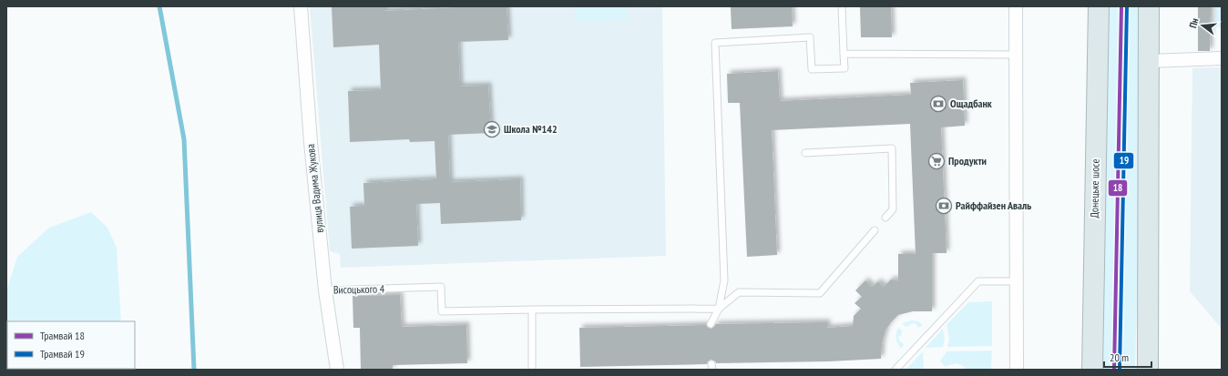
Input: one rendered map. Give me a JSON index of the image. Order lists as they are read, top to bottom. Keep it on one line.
{"streets":{"highway":["Донецьке шосе"],"street":["вулиця Вадима Жукова"],"lane":["Висоцького 4"]},"crossings":[["вулиця Вадима Жукова","Висоцького 4"]],"places":{"bank":["Ощадбанк","Райффайзен Аваль"],"school or university":["Школа №142"],"supermarket":["Продукти"]},"lines":["tram line 18","tram line 19"],"legend":["Трамвай 18","Трамвай 19"],"scale_bar":"20 m","north":"left"}
